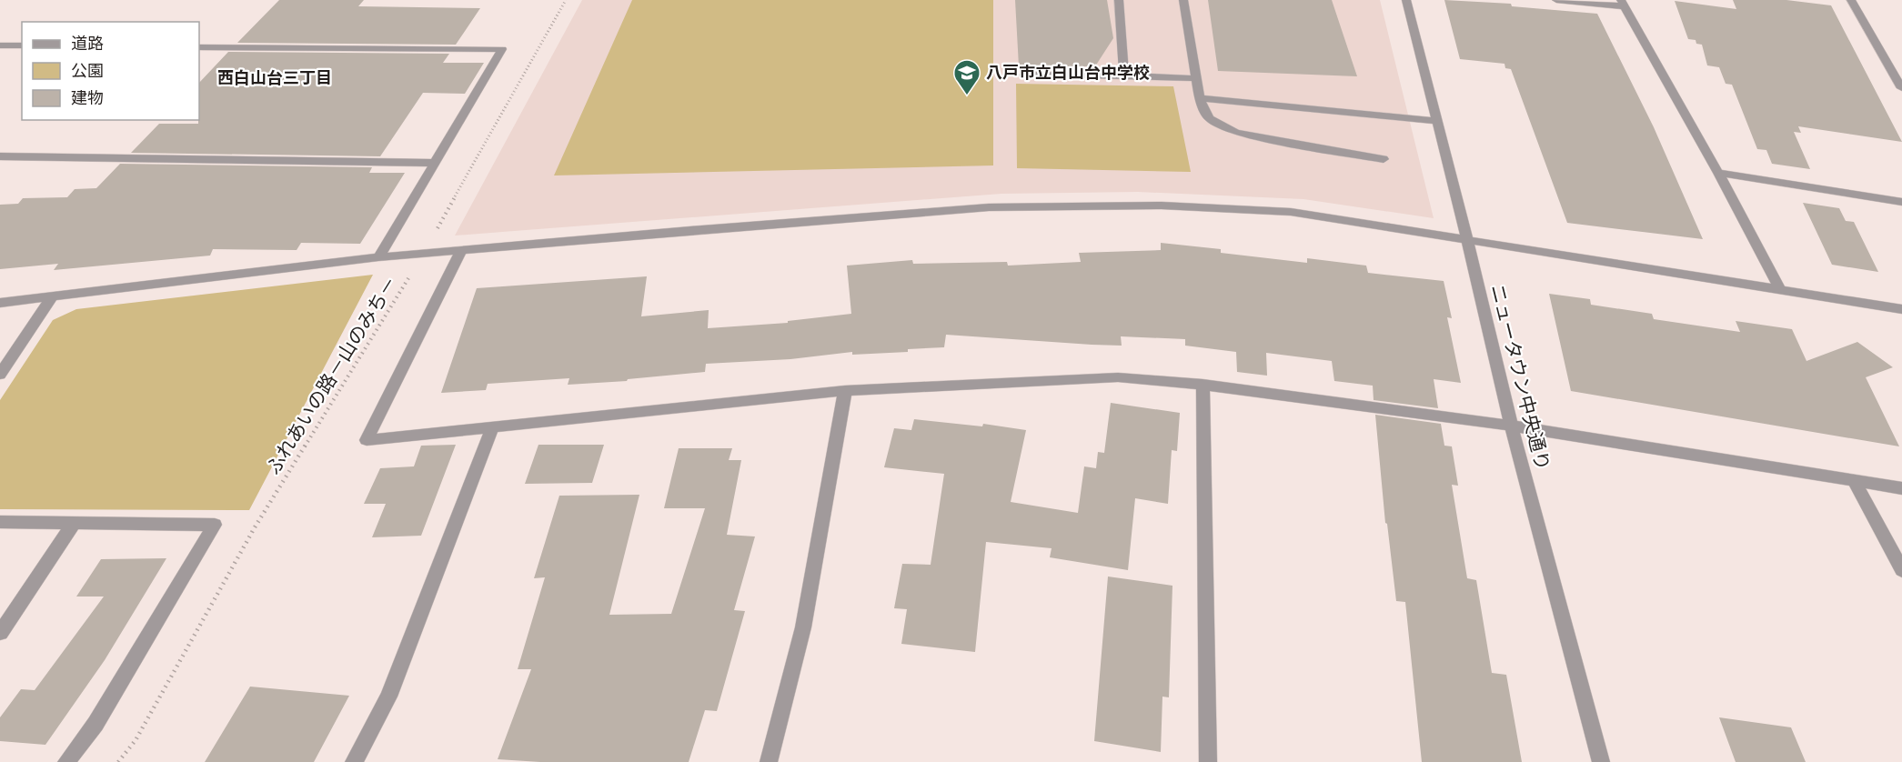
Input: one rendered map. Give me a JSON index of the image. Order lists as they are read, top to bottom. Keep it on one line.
{"streets":{"street":["ニュータウン中央通り"],"path":["ふれあいの路－山のみち－"]},"districts":["西白山台三丁目"],"places":{"school or university":["八戸市立白山台中学校"]},"legend":["道路","公園","建物"]}
